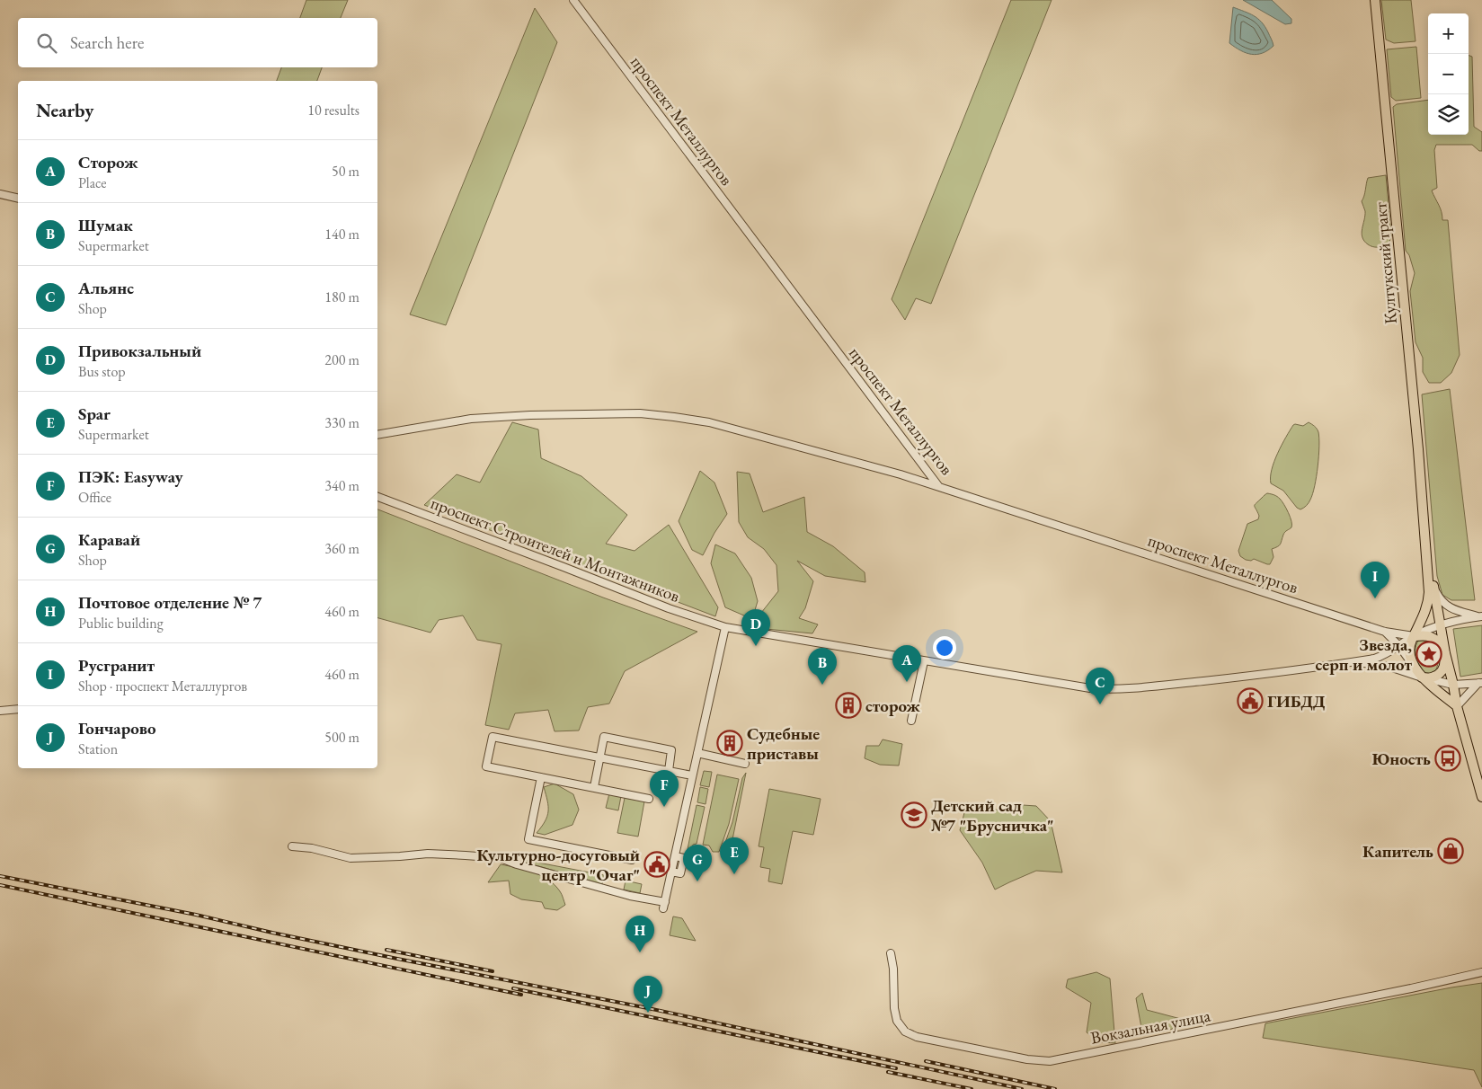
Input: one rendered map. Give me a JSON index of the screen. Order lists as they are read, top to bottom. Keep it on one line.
{"streets":{"main road":["Култукский тракт"],"street":["проспект Металлургов","проспект Строителей и Монтажников","Вокзальная улица"]},"crossings":[["проспект Металлургов","проспект Строителей и Монтажников"]],"places":{"place":["Звезда, серп и молот"],"public building":["ГИБДД","Культурно-досуговый центр \"Очаг\""],"building":["сторож","Судебные приставы"],"bus stop":["Юность"],"school or university":["Детский сад №7 \"Брусничка\""],"shop":["Капитель"]},"page":{"map_buttons":["+","−"],"search":"Search here","heading":["Nearby","10 results"],"list":[{"mark":"A","name":"Сторож","note":"Place","value":"50 m"},{"mark":"B","name":"Шумак","note":"Supermarket","value":"140 m"},{"mark":"C","name":"Альянс","note":"Shop","value":"180 m"},{"mark":"D","name":"Привокзальный","note":"Bus stop","value":"200 m"},{"mark":"E","name":"Spar","note":"Supermarket","value":"330 m"},{"mark":"F","name":"ПЭК: Easyway","note":"Office","value":"340 m"},{"mark":"G","name":"Каравай","note":"Shop","value":"360 m"},{"mark":"H","name":"Почтовое отделение № 7","note":"Public building","value":"460 m"},{"mark":"I","name":"Русгранит","note":"Shop · проспект Металлургов","value":"460 m"},{"mark":"J","name":"Гончарово","note":"Station","value":"500 m"}],"pins":["I","D","A","B","C","F","E","G","H","J"]}}
